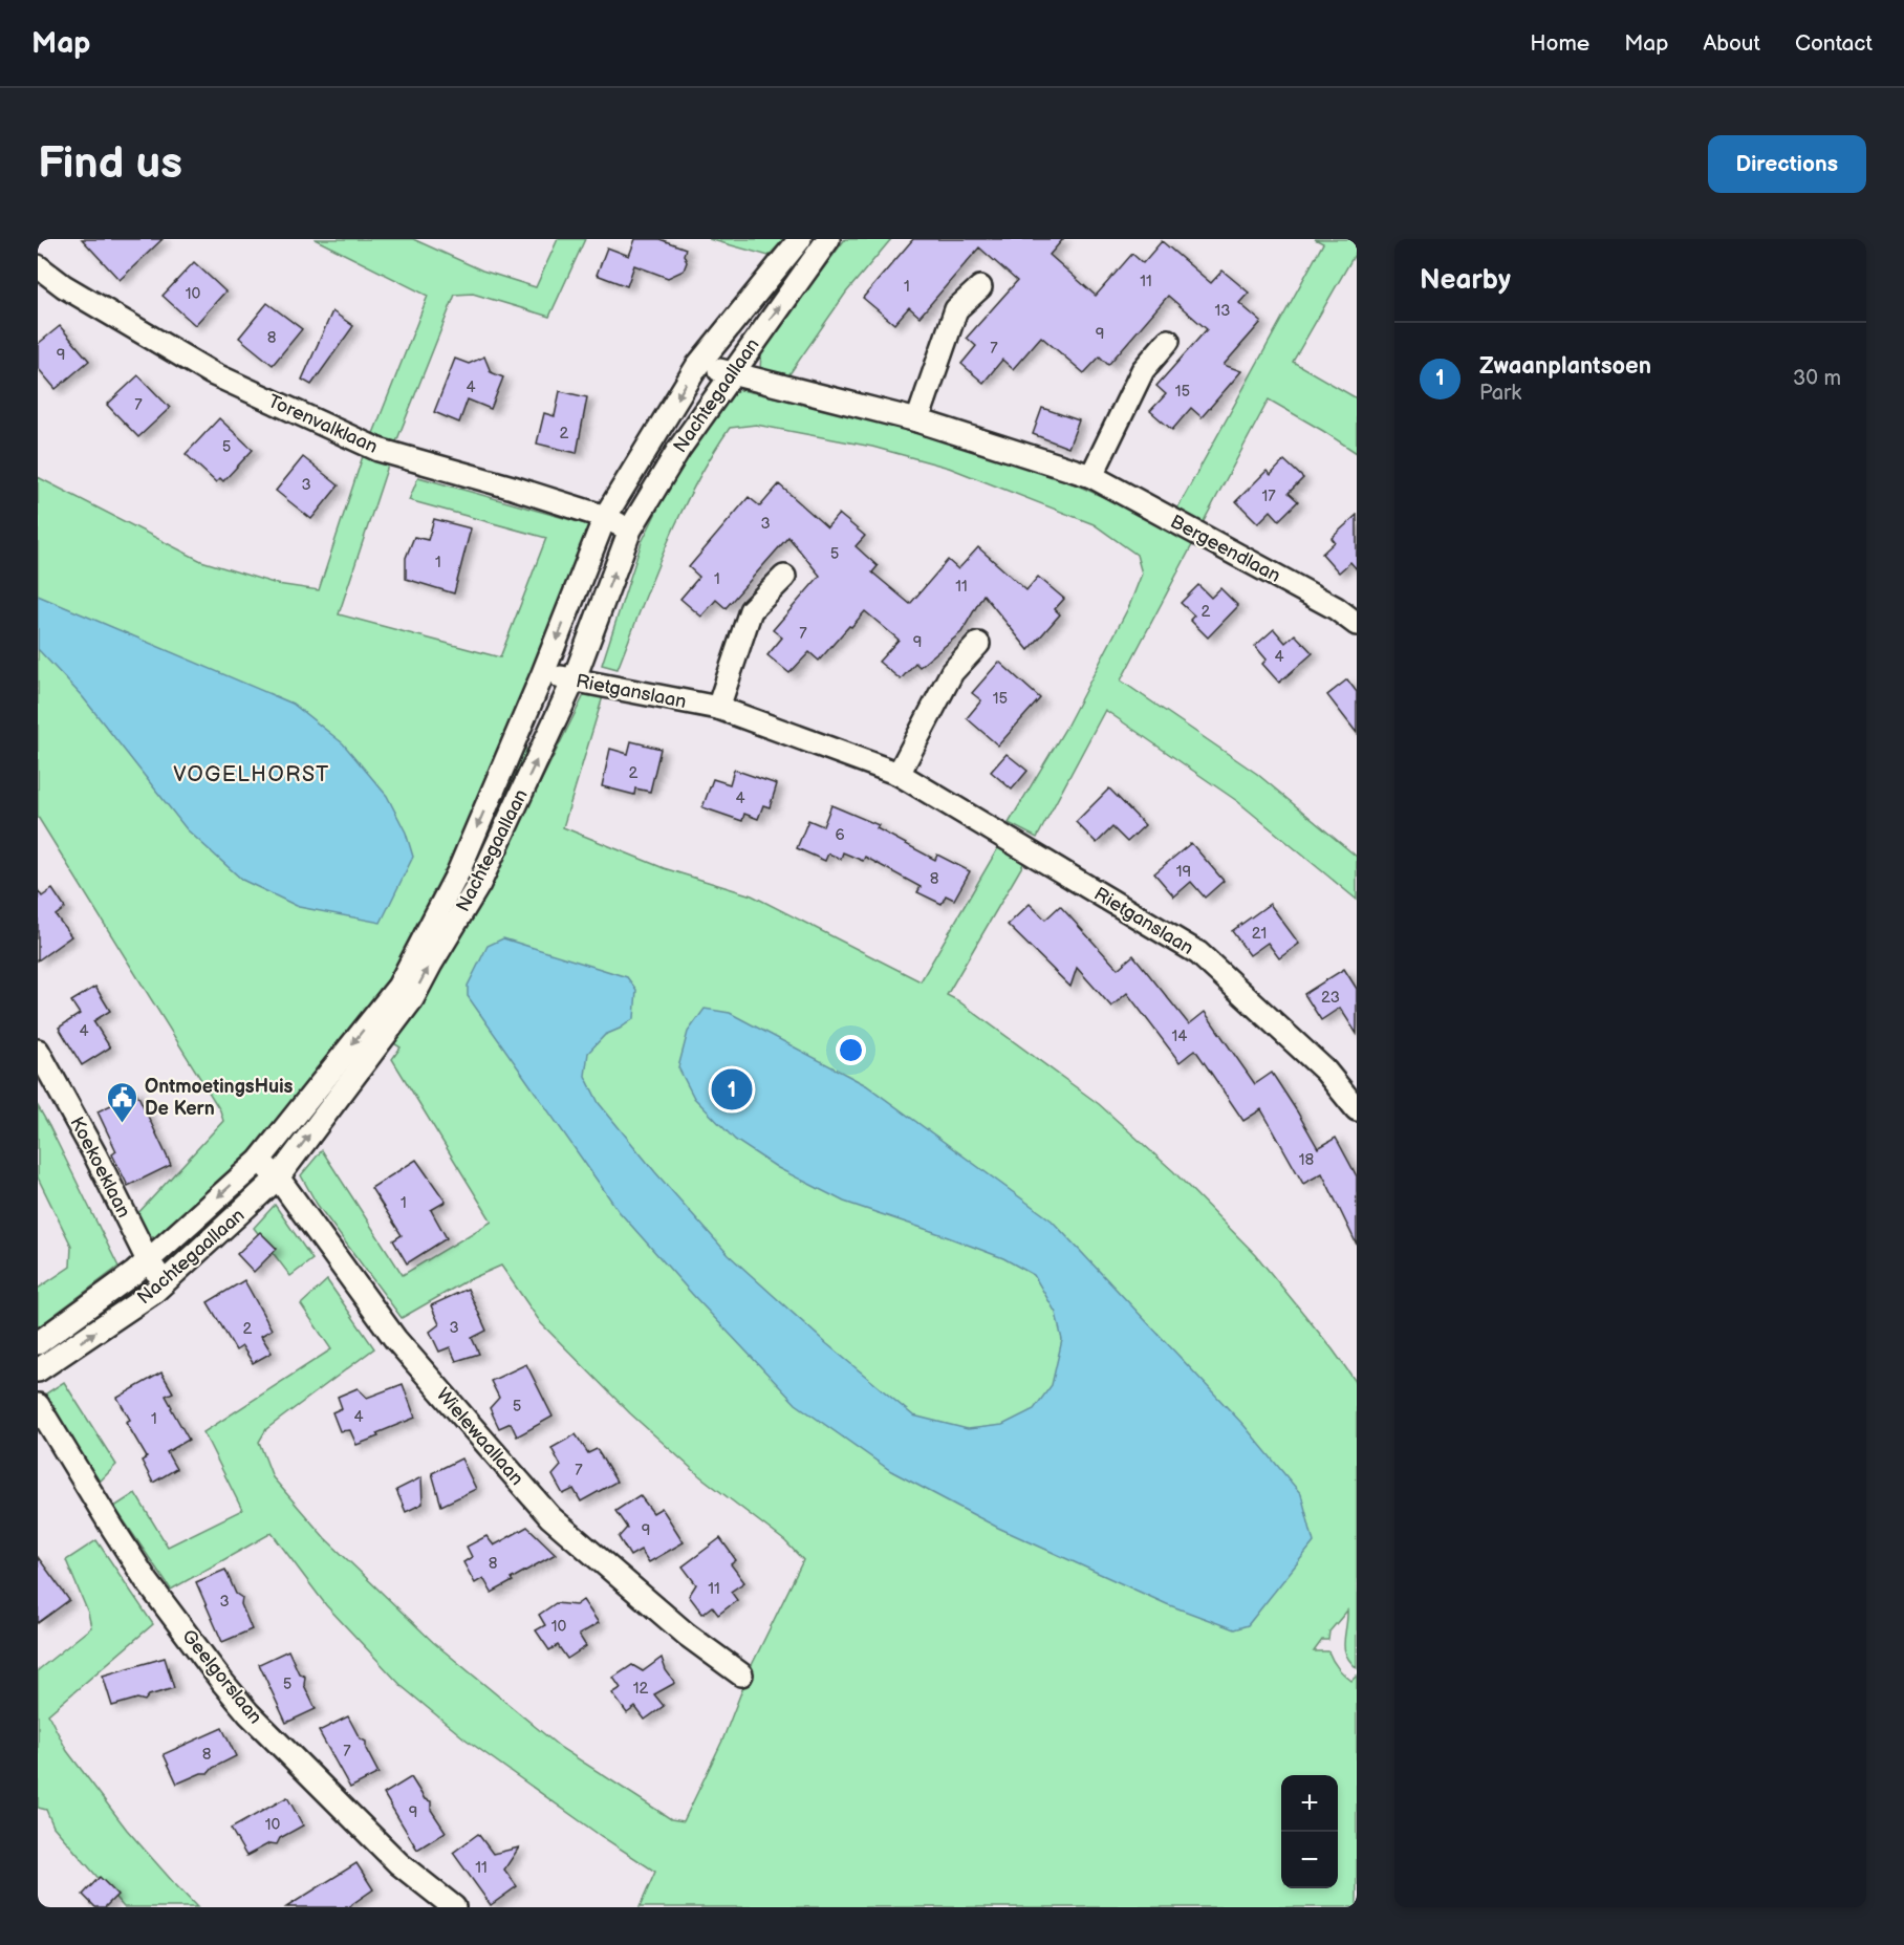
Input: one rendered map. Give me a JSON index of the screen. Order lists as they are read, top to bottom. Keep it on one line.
{"streets":{"street":["Nachtegaallaan","Torenvalklaan","Bergeendlaan","Rietganslaan","Koekoeklaan","Wielewaallaan","Geelgorslaan"]},"crossings":[["Nachtegaallaan","Torenvalklaan"],["Nachtegaallaan","Bergeendlaan"],["Nachtegaallaan","Rietganslaan"],["Nachtegaallaan","Koekoeklaan"],["Nachtegaallaan","Wielewaallaan"]],"districts":["VOGELHORST"],"places":{"public building":["OntmoetingsHuis De Kern"]},"house_numbers":["11","1","10","13","9","8","7","9","4","15","7","2","5","3","17","3","5","1","1","11","2","7","9","4","15","2","4","6","19","8","21","23","4","14","18","1","3","2","5","4","1","7","9","8","11","3","10","5","12","7","8","9","10","11"],"page":{"header":"Map","nav":["Home","Map","About","Contact"],"buttons":"Directions","title":"Find us","heading":"Nearby","list":[{"mark":"1","name":"Zwaanplantsoen","note":"Park","value":"30 m"}],"pins":"1","map_buttons":["+","−"]}}
